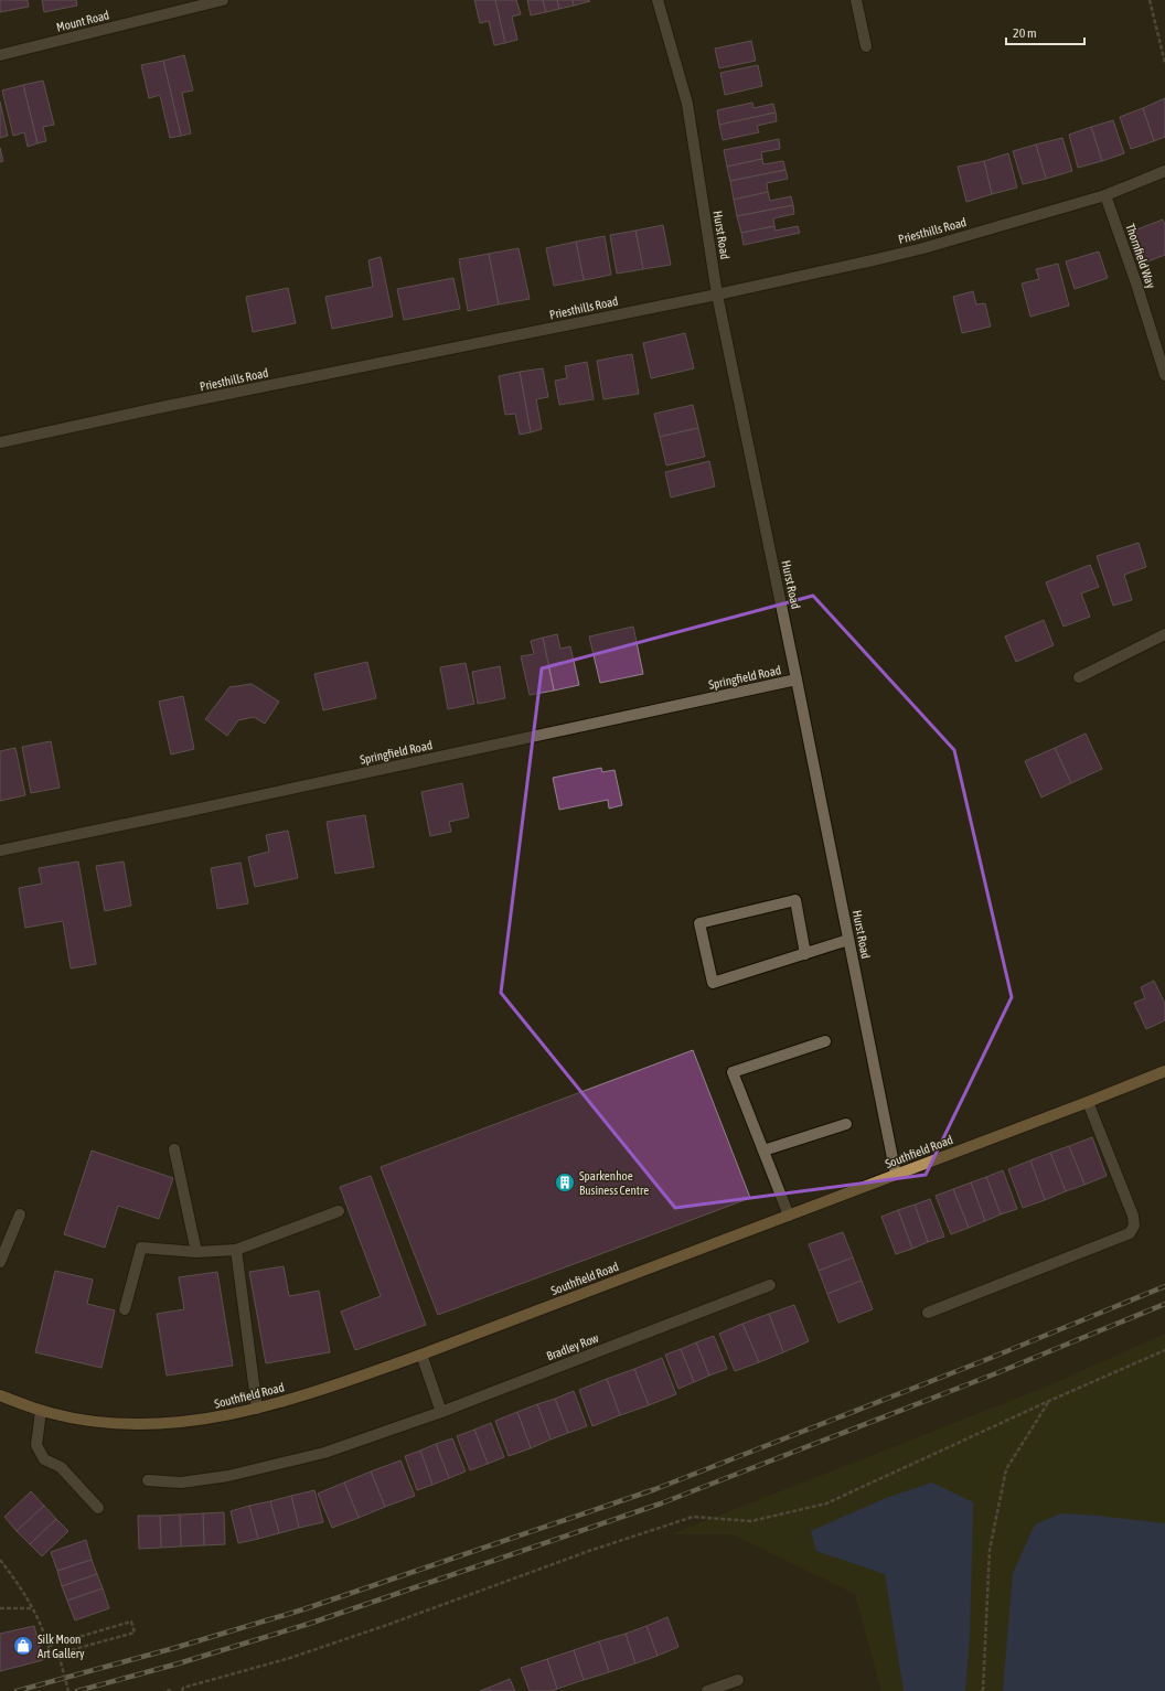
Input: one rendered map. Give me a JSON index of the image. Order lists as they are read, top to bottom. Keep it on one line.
{"streets":{"main road":["Southfield Road"],"street":["Mount Road","Priesthills Road","Hurst Road","Thornfield Way","Springfield Road","Bradley Row"]},"crossings":[["Priesthills Road","Hurst Road"],["Priesthills Road","Thornfield Way"],["Hurst Road","Springfield Road"],["Hurst Road","Southfield Road"]],"places":{"building":["Sparkenhoe Business Centre"],"shop":["Silk Moon Art Gallery"]},"scale_bar":"20 m"}
